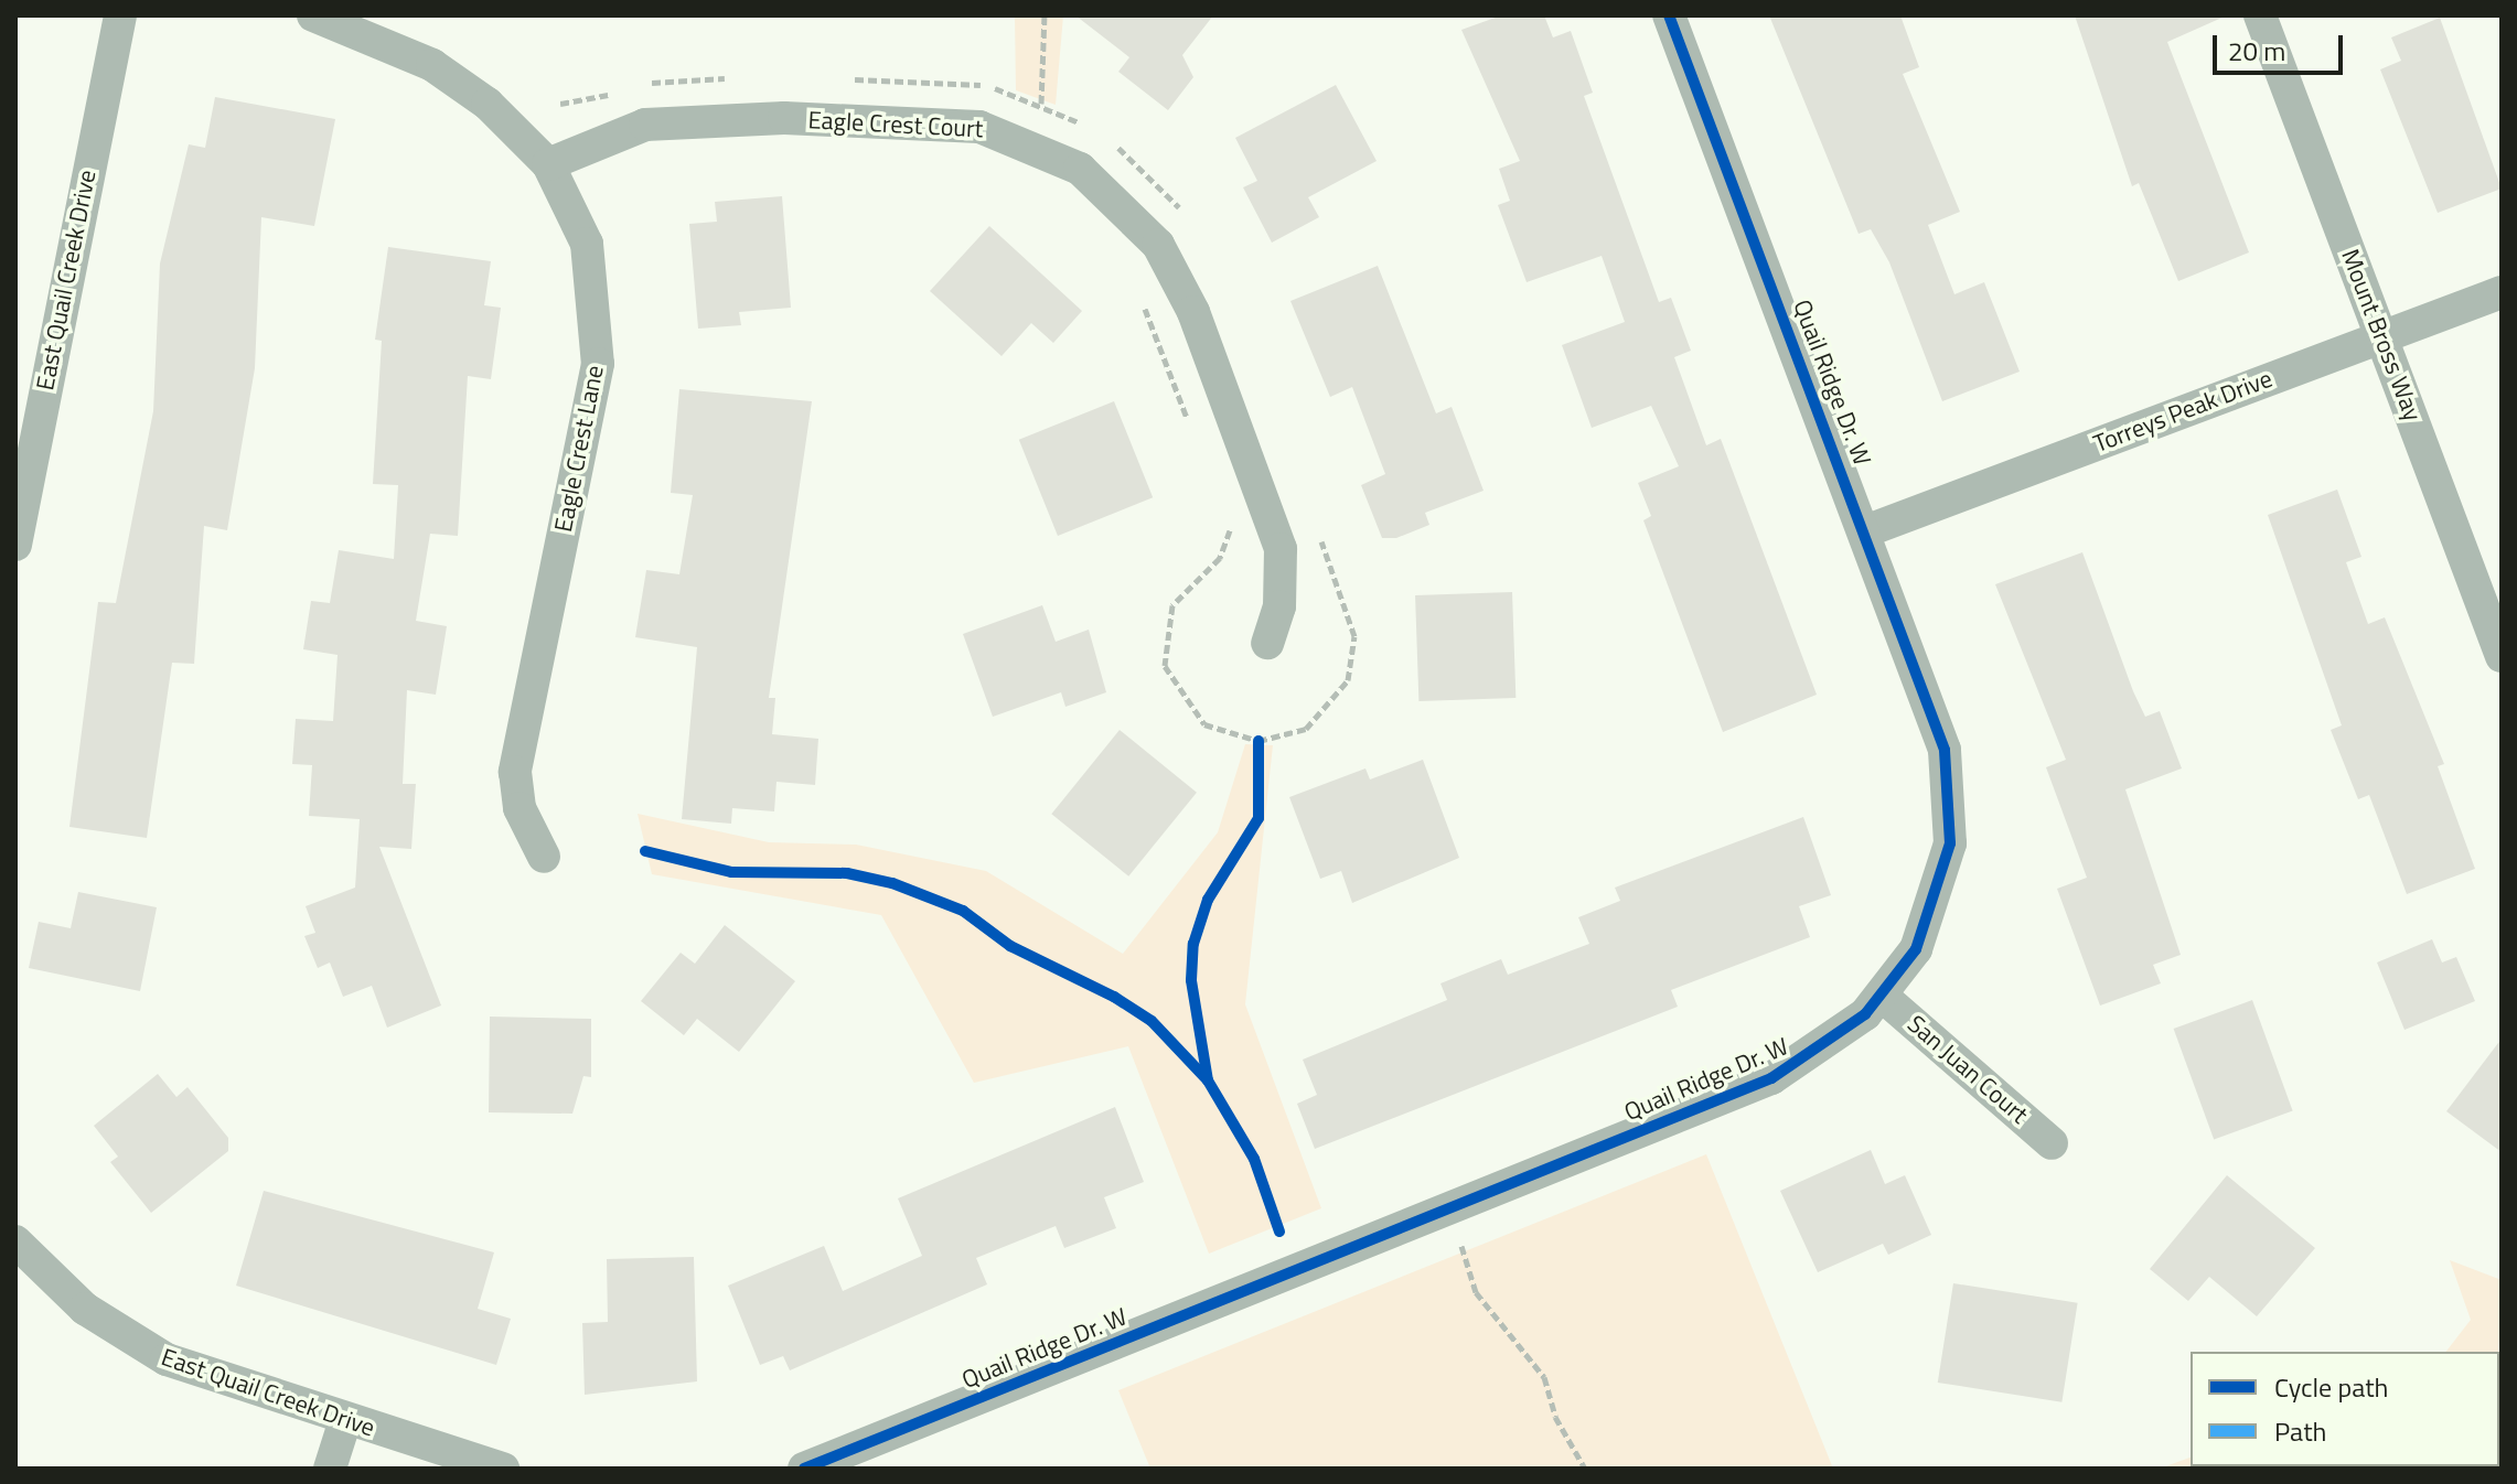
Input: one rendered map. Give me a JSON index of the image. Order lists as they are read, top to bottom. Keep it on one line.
{"streets":{"street":["Eagle Crest Court","East Quail Creek Drive","Mount Bross Way","Quail Ridge Dr. W","Torreys Peak Drive","Eagle Crest Lane","San Juan Court"]},"crossings":[["Eagle Crest Court","Eagle Crest Lane"],["Mount Bross Way","Torreys Peak Drive"],["Quail Ridge Dr. W","Torreys Peak Drive"],["Quail Ridge Dr. W","San Juan Court"]],"legend":["Cycle path","Path"],"scale_bar":"20 m"}
